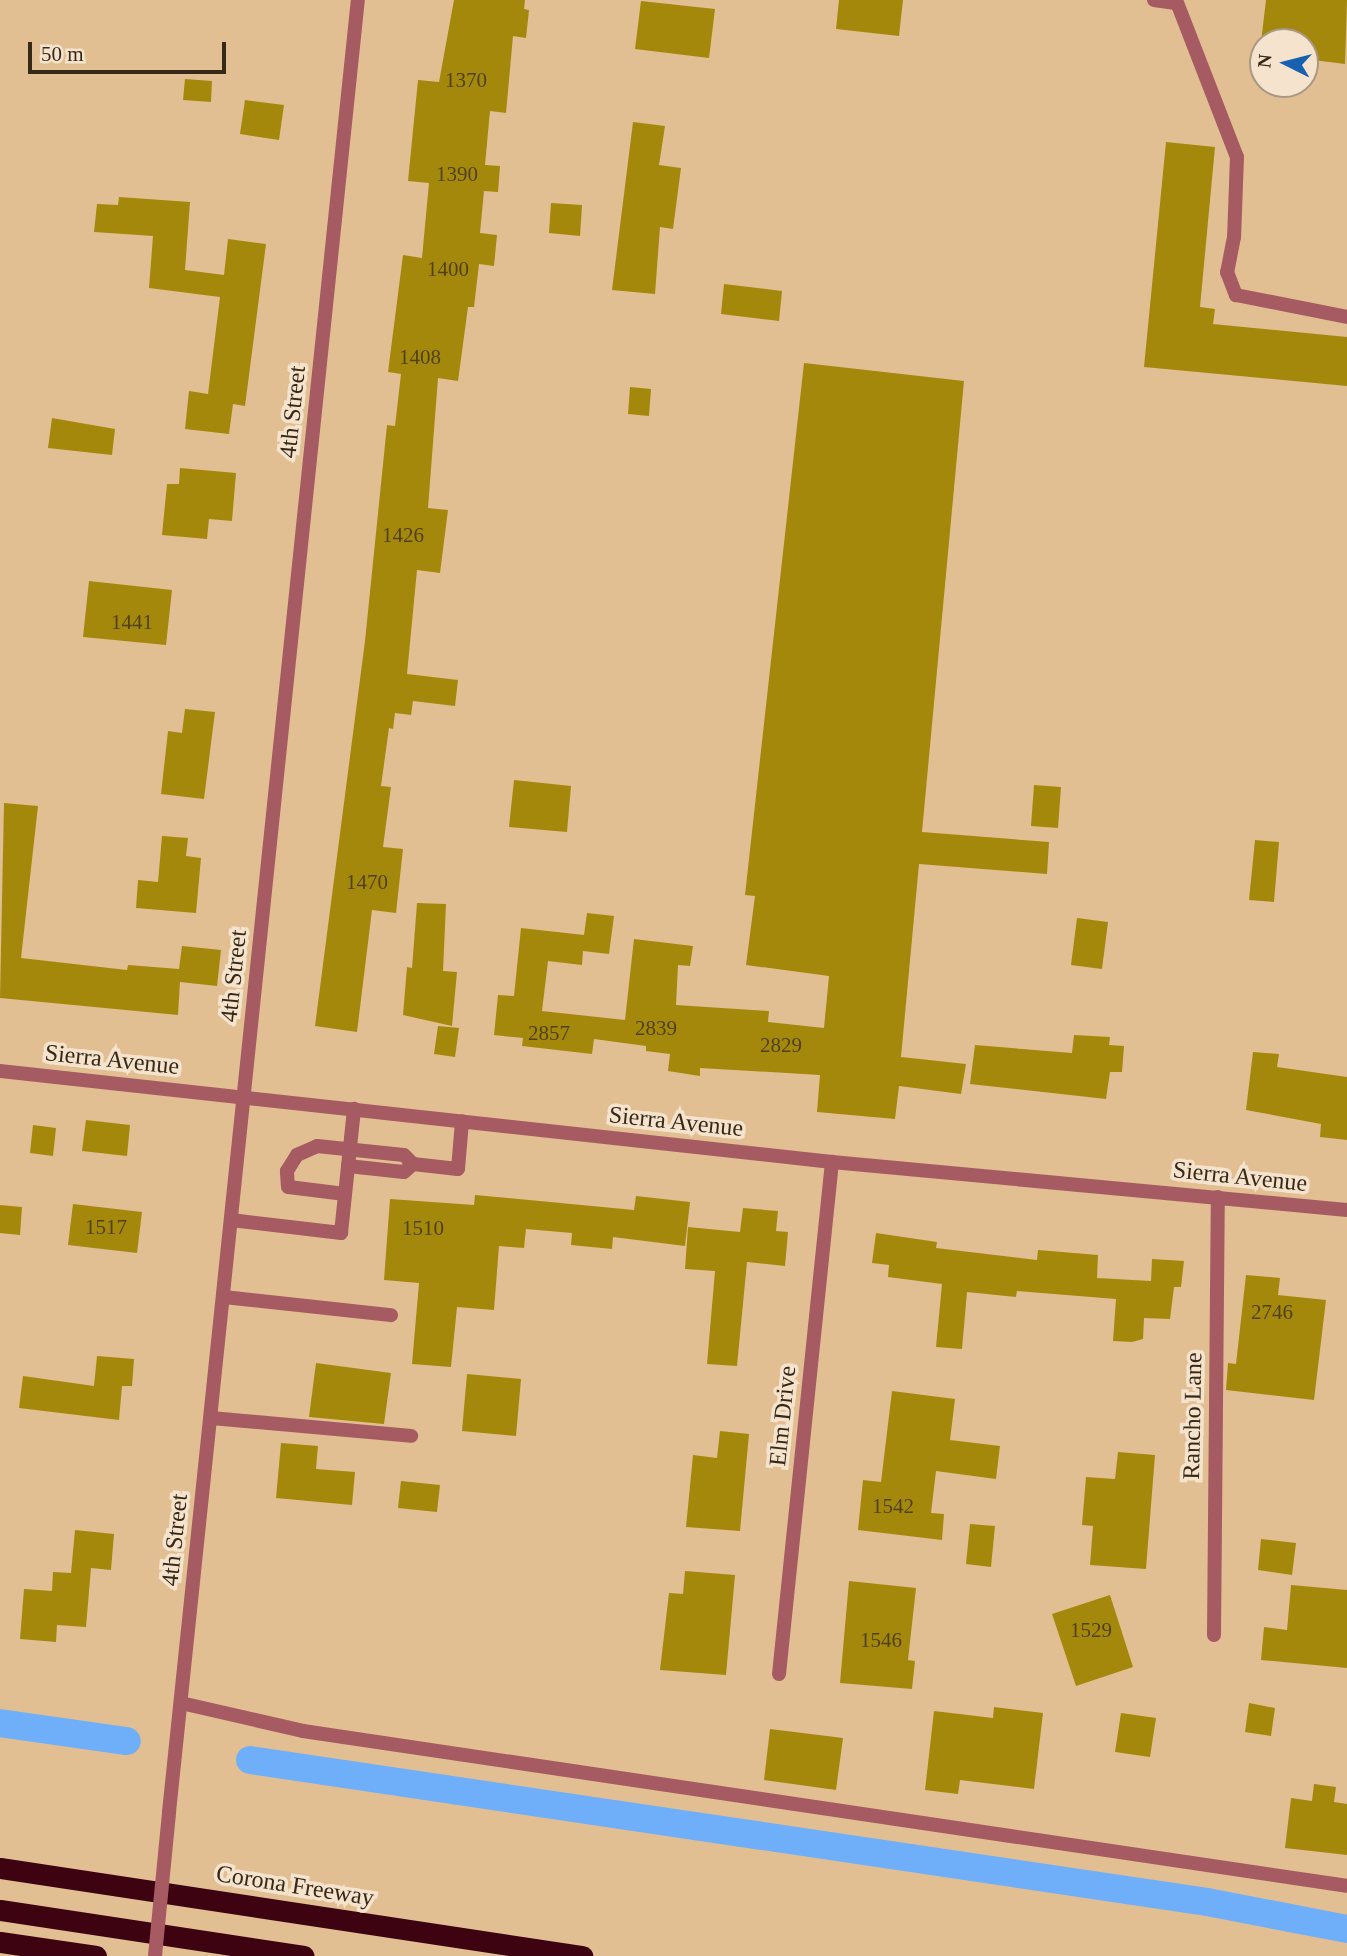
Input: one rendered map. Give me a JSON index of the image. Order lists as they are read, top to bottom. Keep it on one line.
{"streets":{"highway":["Corona Freeway"],"street":["4th Street","Sierra Avenue","Elm Drive","Rancho Lane"]},"crossings":[["4th Street","Sierra Avenue"],["Sierra Avenue","Elm Drive"],["Sierra Avenue","Rancho Lane"]],"house_numbers":["1370","1390","1400","1408","1426","1441","1470","2839","2857","2829","1517","1510","2746","1542","1529","1546"],"scale_bar":"50 m","north":"left"}
